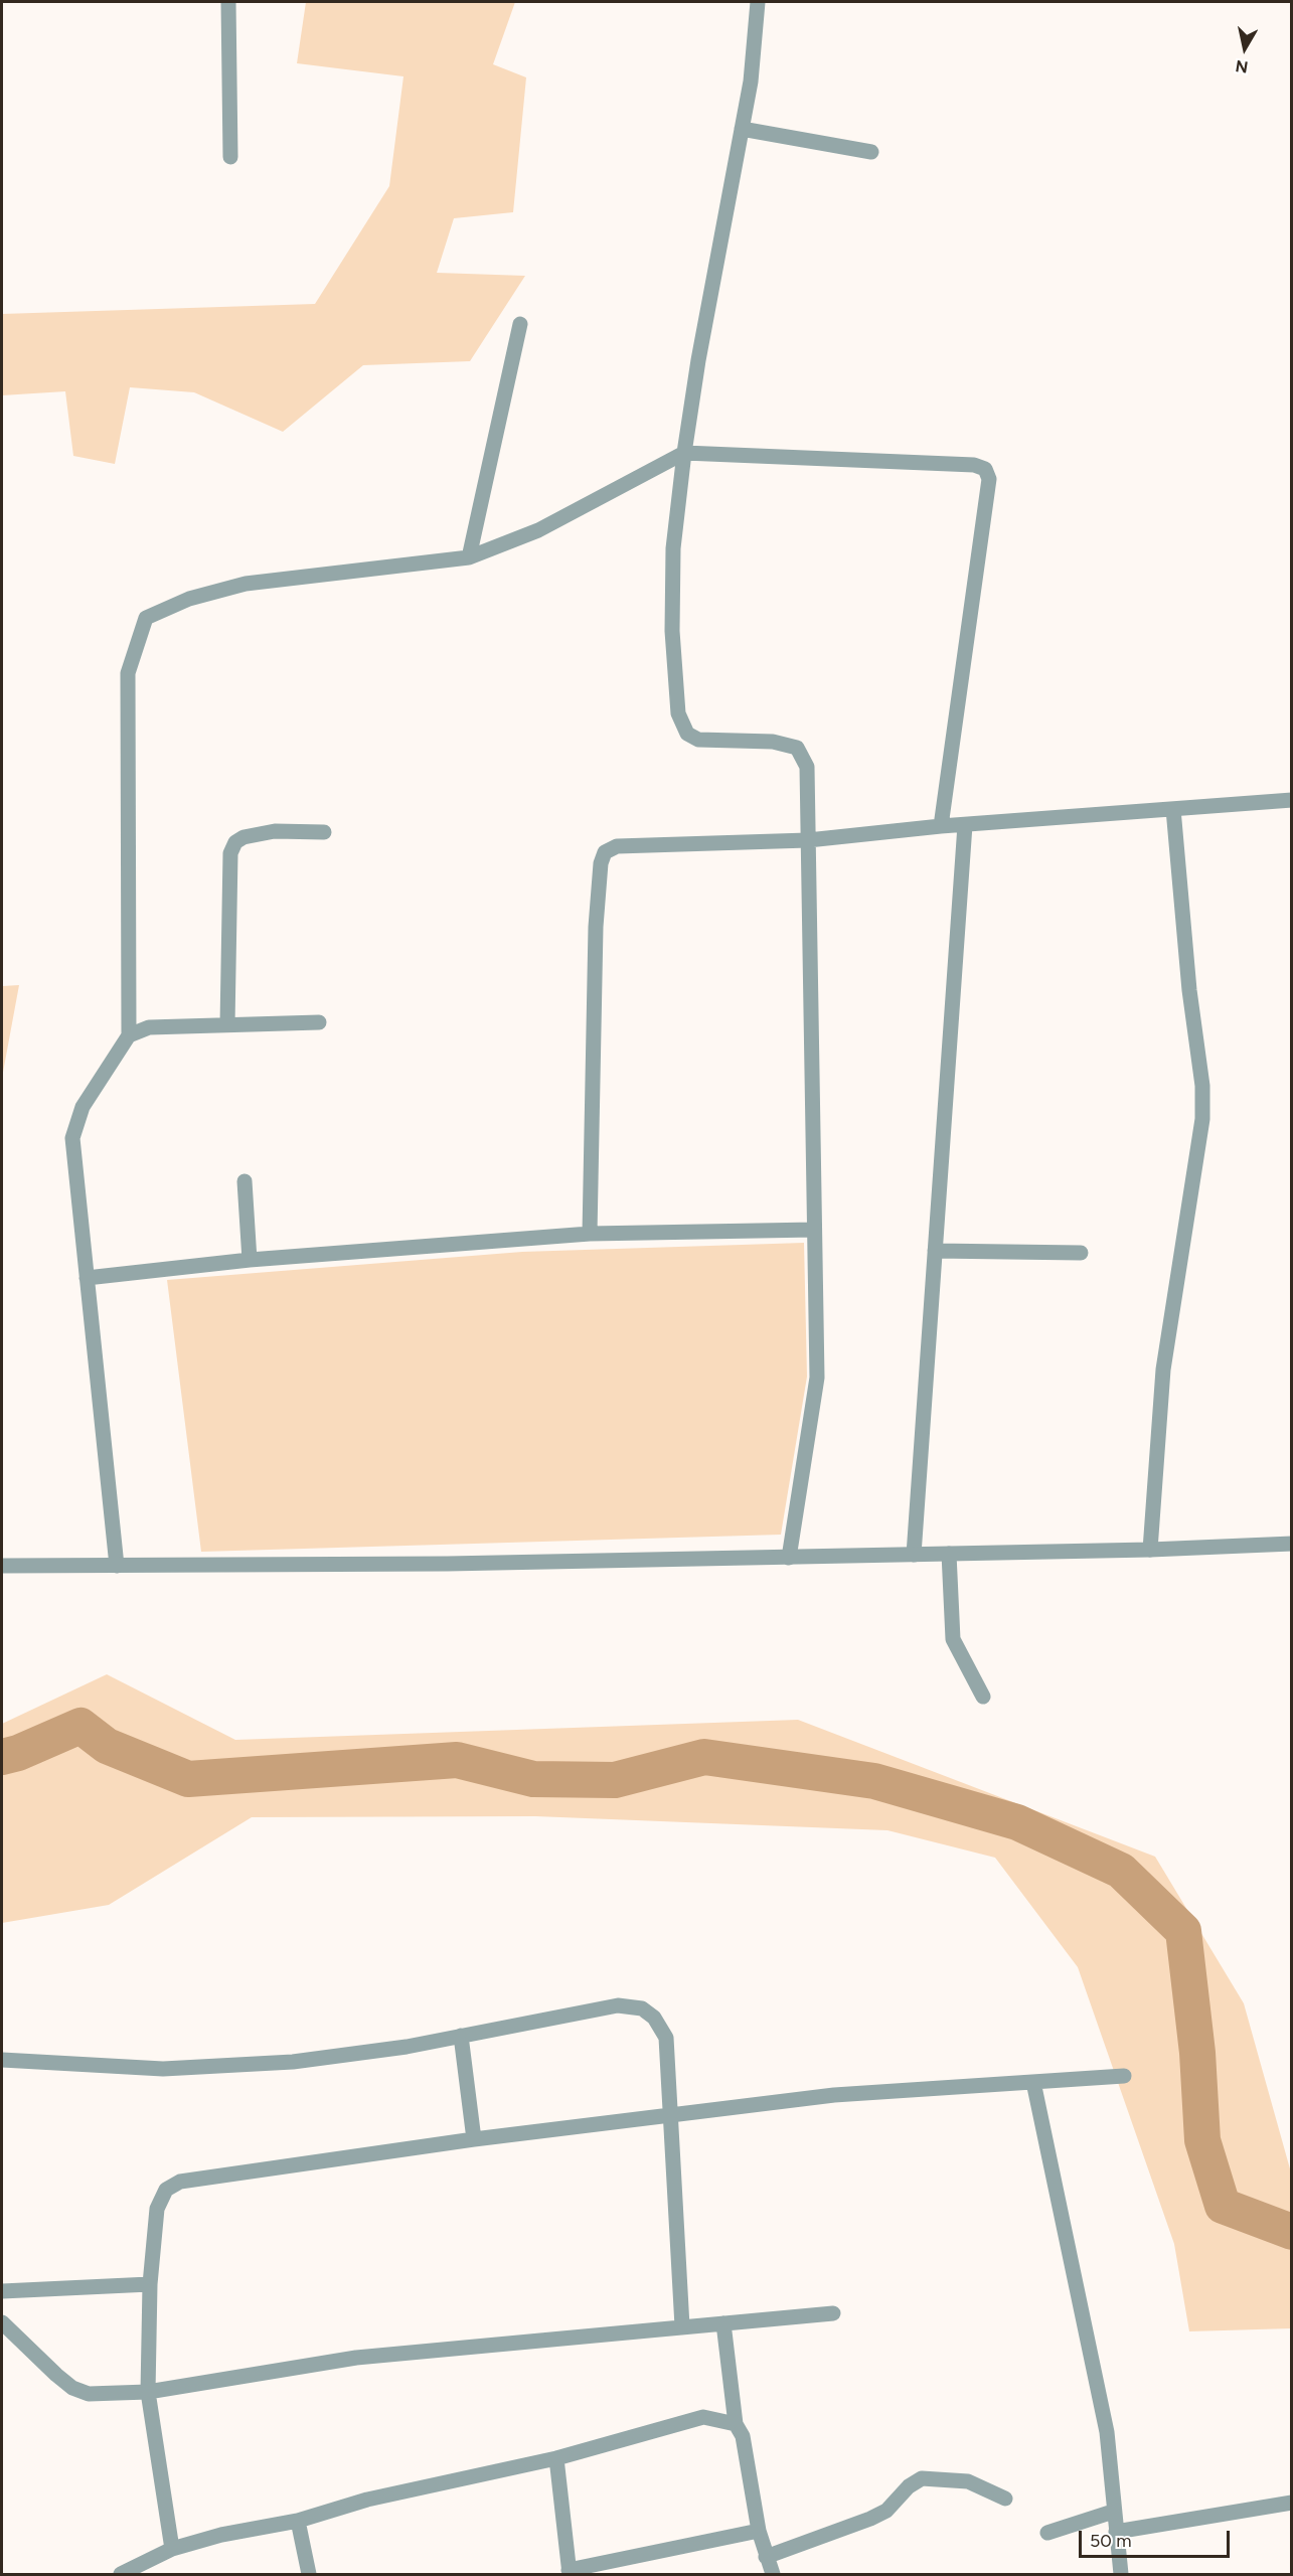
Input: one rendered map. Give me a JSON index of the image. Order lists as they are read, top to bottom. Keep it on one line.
{"scale_bar":"50 m","north":"bottom"}
